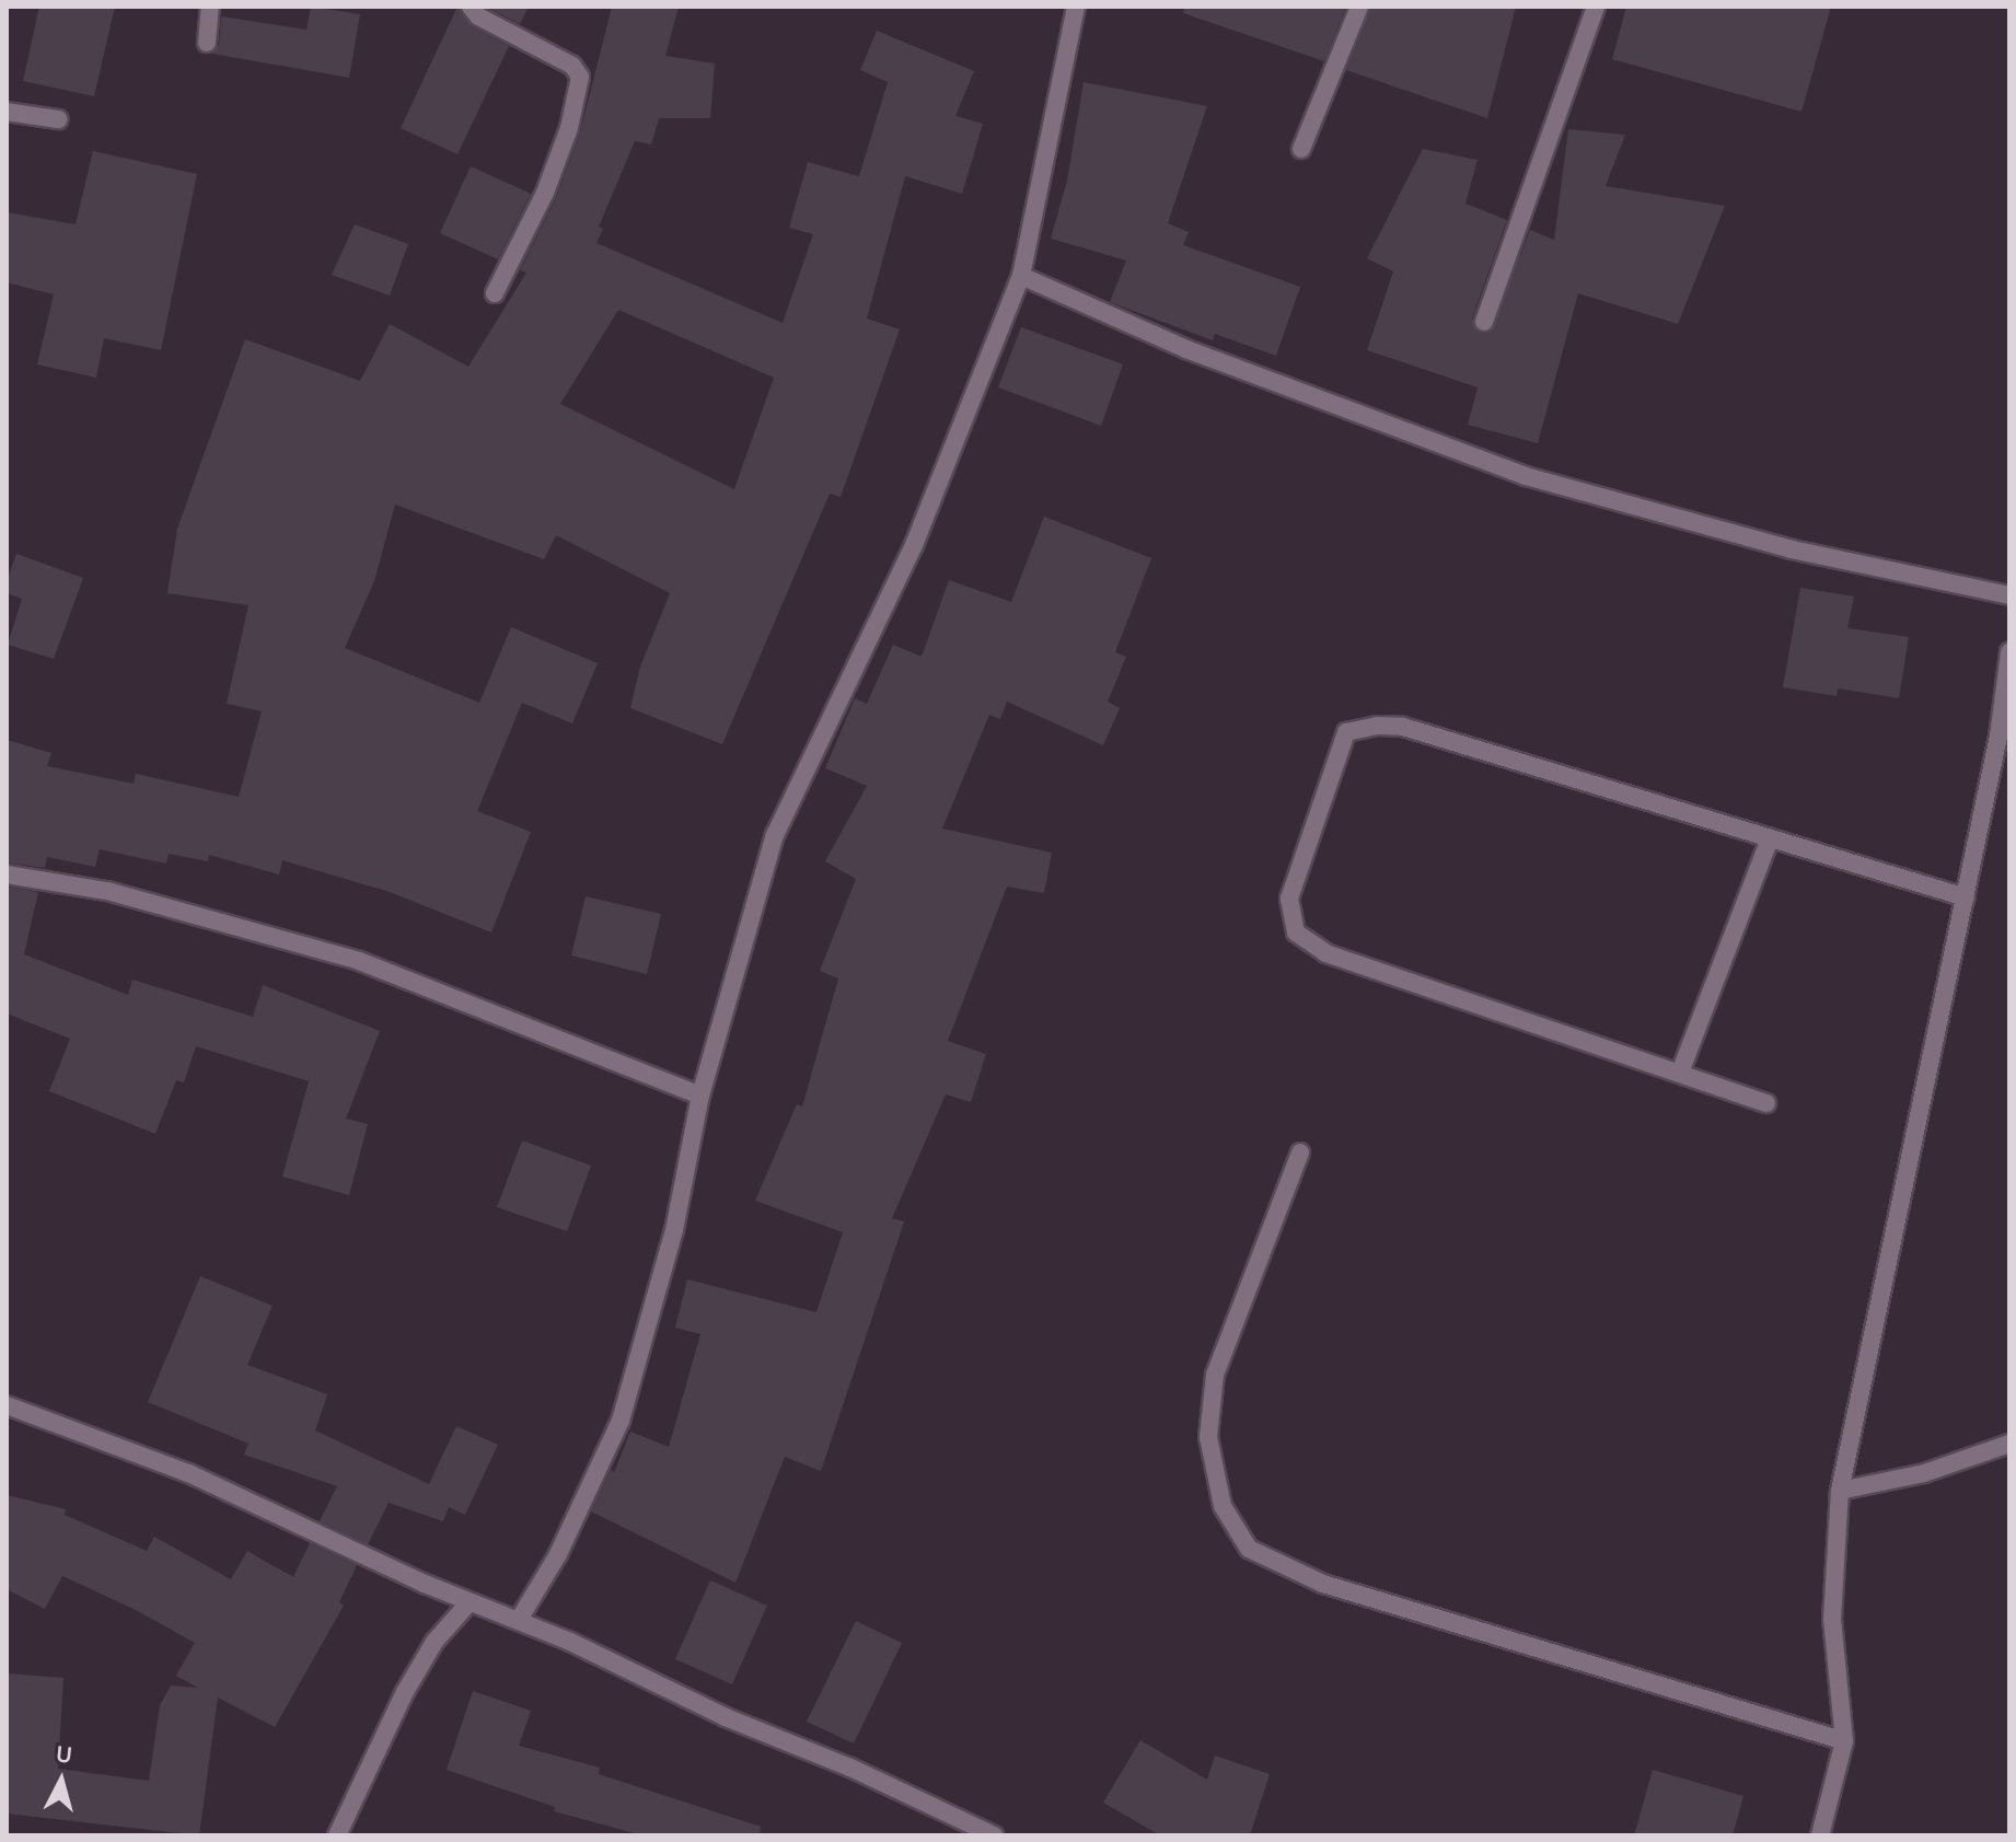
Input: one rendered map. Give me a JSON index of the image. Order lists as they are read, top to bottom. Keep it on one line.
{"north":"top"}
